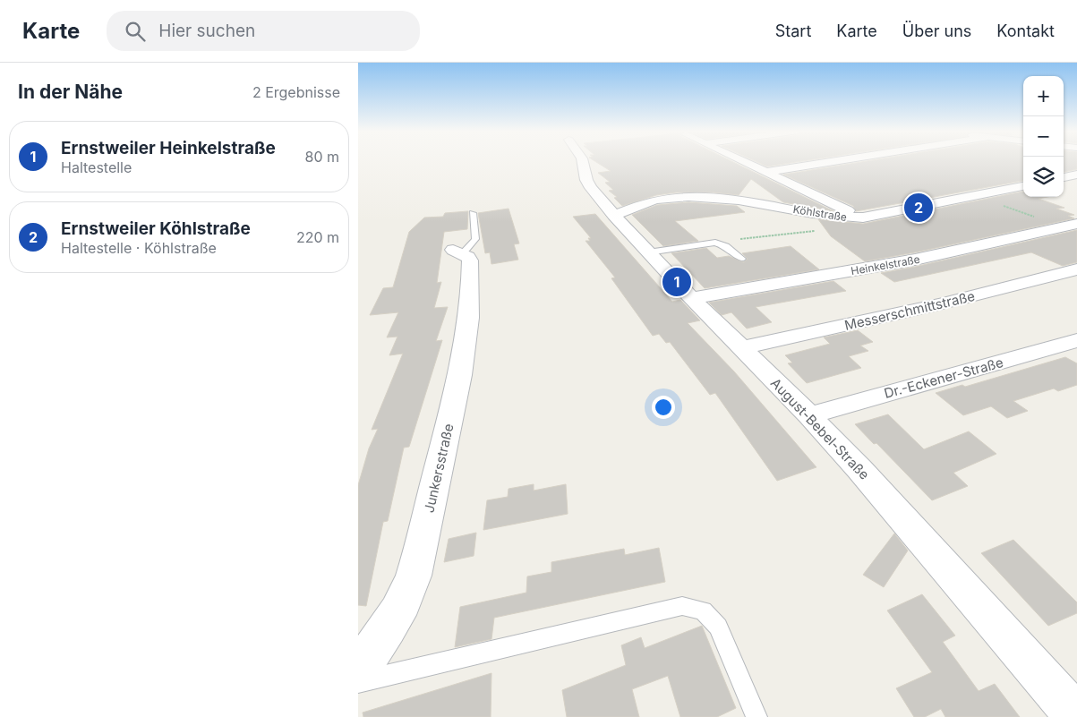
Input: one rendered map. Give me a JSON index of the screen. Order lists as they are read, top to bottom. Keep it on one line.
{"streets":{"street":["Köhlstraße","Heinkelstraße","Messerschmittstraße","Dr.-Eckener-Straße","August-Bebel-Straße","Junkersstraße"]},"crossings":[["Köhlstraße","August-Bebel-Straße"],["Heinkelstraße","August-Bebel-Straße"],["Messerschmittstraße","August-Bebel-Straße"],["Dr.-Eckener-Straße","August-Bebel-Straße"]],"page":{"header":"Karte","search":"Hier suchen","nav":["Start","Karte","Über uns","Kontakt"],"heading":["In der Nähe","2 Ergebnisse"],"map_buttons":["+","−"],"list":[{"mark":"1","name":"Ernstweiler Heinkelstraße","note":"Haltestelle","value":"80 m"},{"mark":"2","name":"Ernstweiler Köhlstraße","note":"Haltestelle · Köhlstraße","value":"220 m"}],"pins":["2","1"]}}
